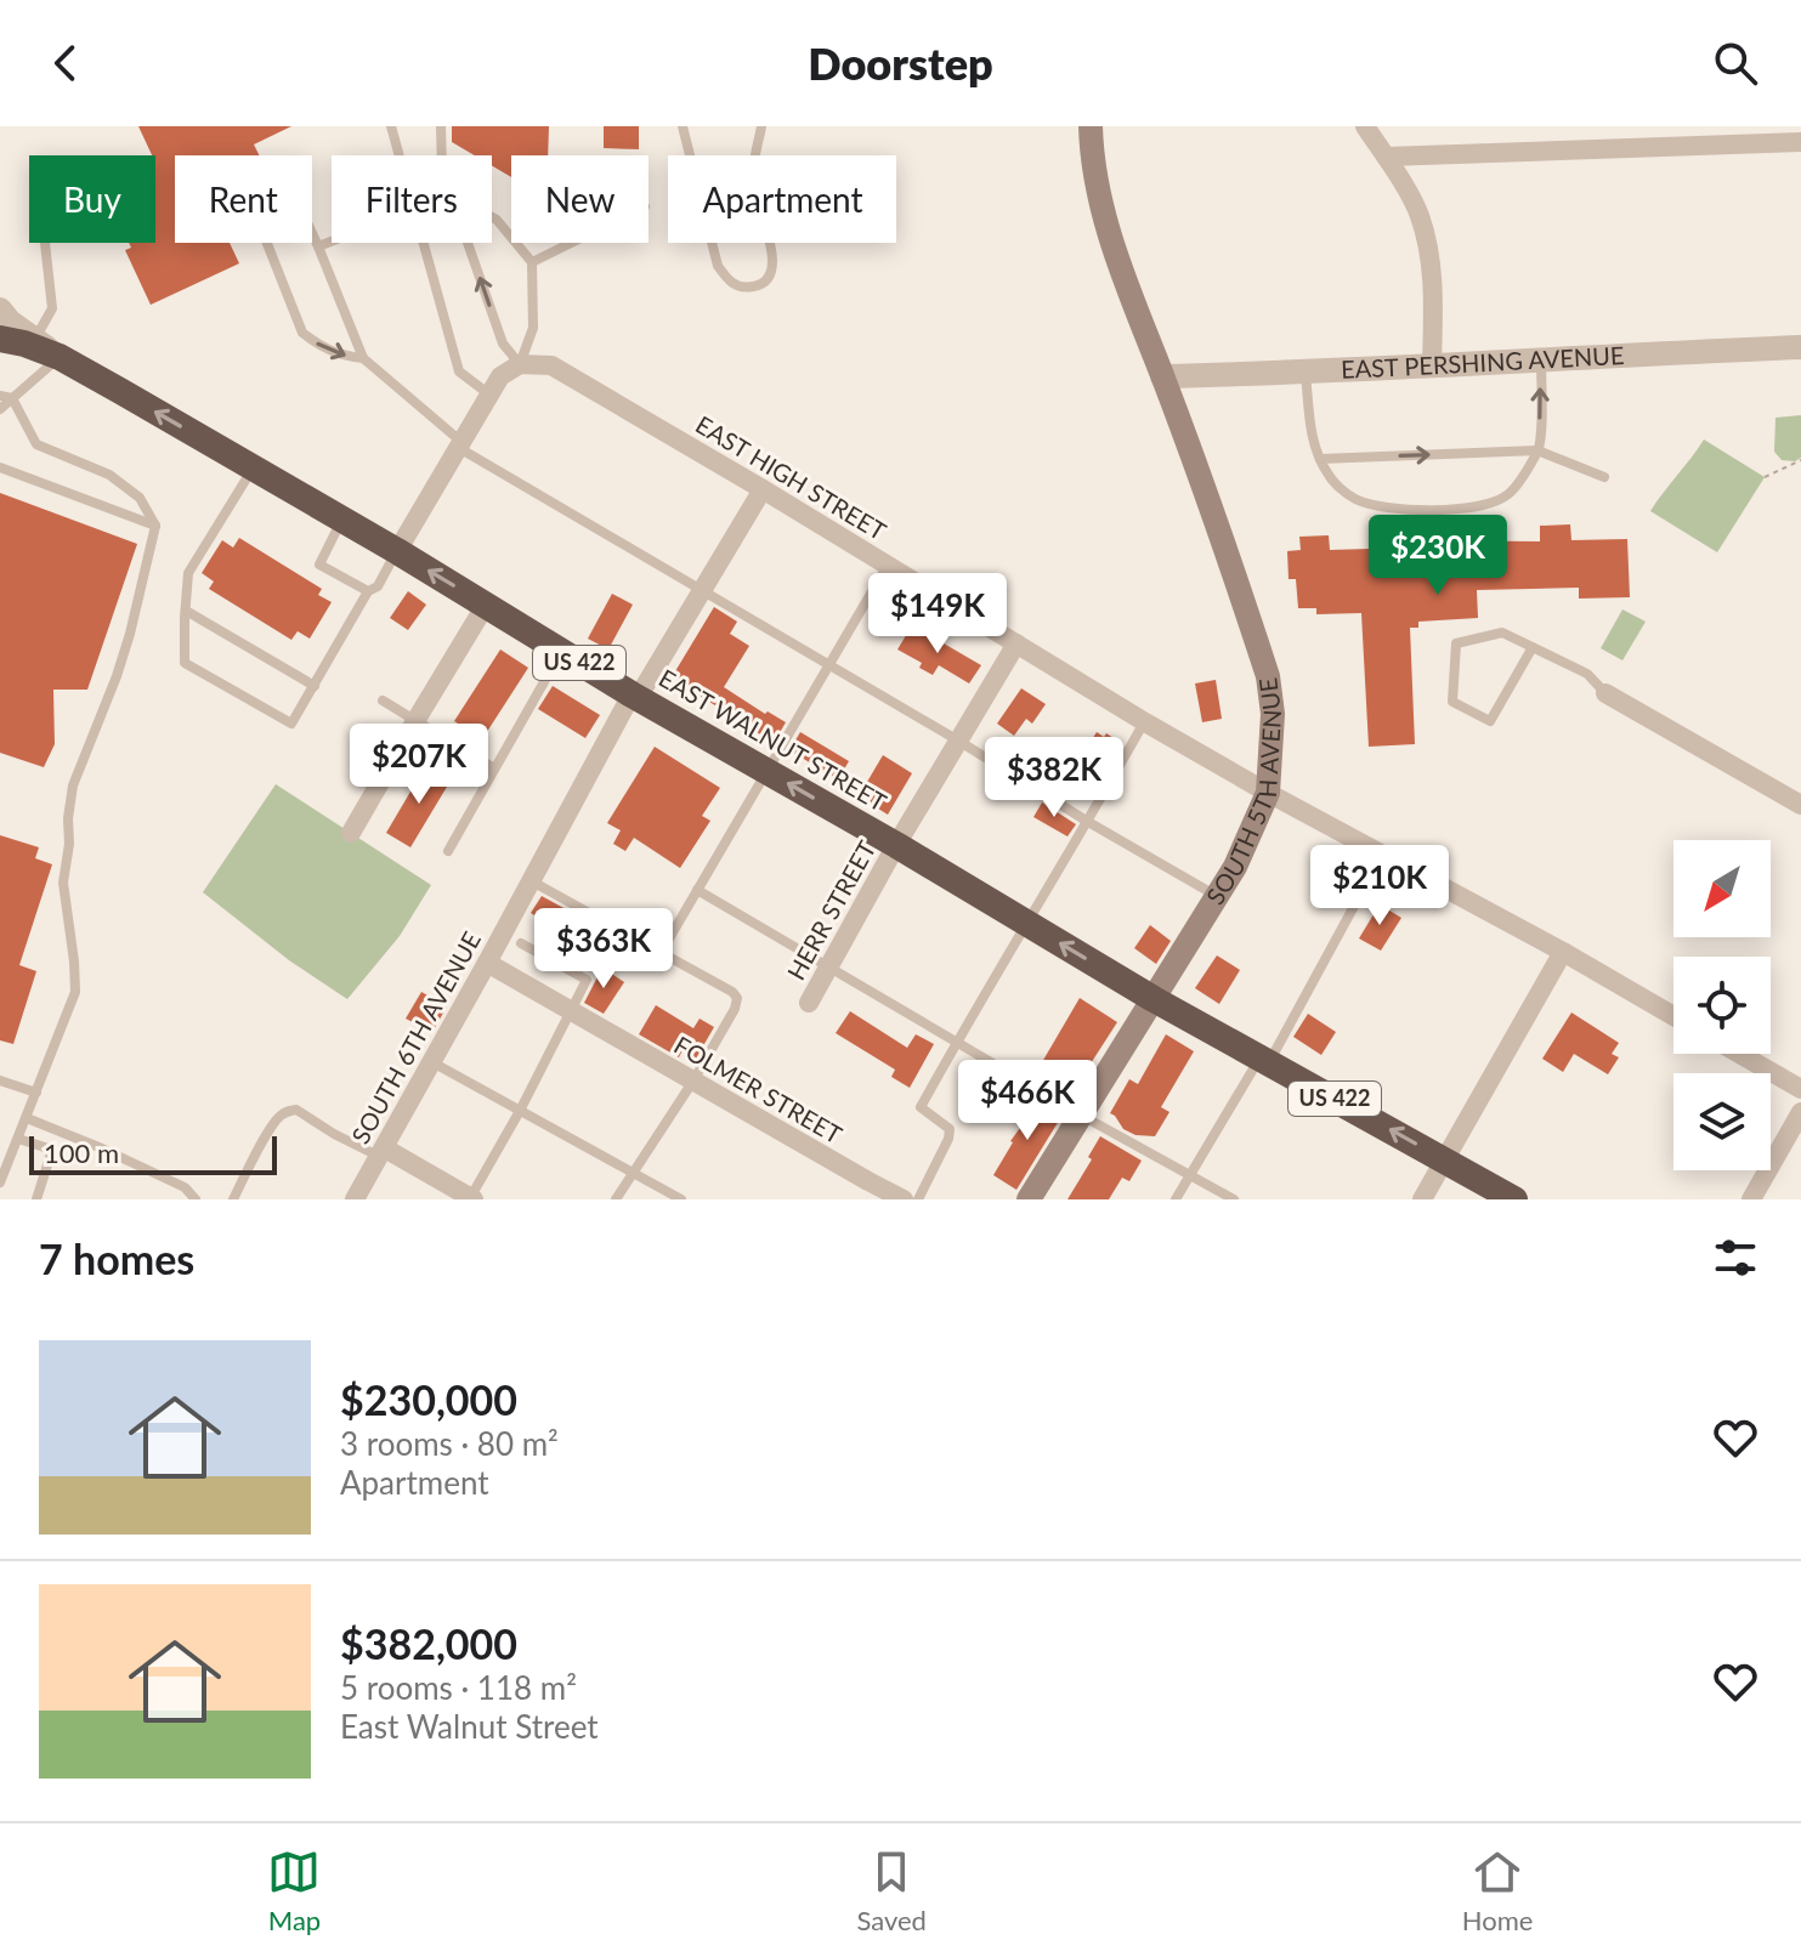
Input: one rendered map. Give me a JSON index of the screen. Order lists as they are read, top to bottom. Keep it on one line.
{"streets":{"highway":["US 422","EAST WALNUT STREET"],"main road":["SOUTH 5TH AVENUE"],"street":["EAST PERSHING AVENUE","EAST HIGH STREET","HERR STREET","SOUTH 6TH AVENUE","FOLMER STREET"]},"crossings":[["EAST PERSHING AVENUE","SOUTH 5TH AVENUE"],["EAST HIGH STREET","SOUTH 5TH AVENUE"],["EAST HIGH STREET","HERR STREET"],["EAST HIGH STREET","SOUTH 6TH AVENUE"],["EAST WALNUT STREET","SOUTH 5TH AVENUE"],["EAST WALNUT STREET","HERR STREET"],["EAST WALNUT STREET","SOUTH 6TH AVENUE"],["SOUTH 6TH AVENUE","FOLMER STREET"]],"one_way":["EAST WALNUT STREET"],"scale_bar":"100 m","north":"bottom left","page":{"header":"Doorstep","chip":["Buy","Rent","Filters","New","Apartment"],"price":["$230K","$149K","$207K","$382K","$210K","$363K","$466K"],"scale":"100 m","heading":"7 homes","list":[{"name":"$230,000","note":"3 rooms · 80 m² · Apartment"},{"name":"$382,000","note":"5 rooms · 118 m² · East Walnut Street"}],"tabs":["Map","Saved","Home"]}}
